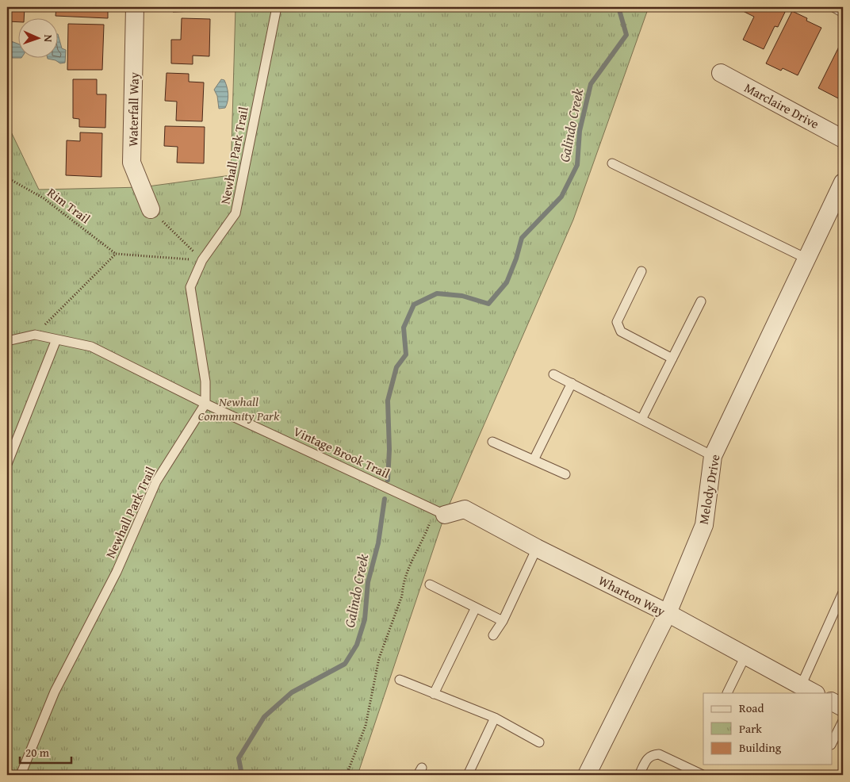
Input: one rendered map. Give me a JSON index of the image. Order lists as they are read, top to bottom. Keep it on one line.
{"streets":{"street":["Marclaire Drive","Waterfall Way","Melody Drive","Wharton Way"],"lane":["Newhall Park Trail","Vintage Brook Trail"],"path":["Rim Trail"]},"crossings":[["Newhall Park Trail","Vintage Brook Trail"],["Vintage Brook Trail","Wharton Way"],["Melody Drive","Wharton Way"]],"water":["Galindo Creek"],"parks":["Newhall Community Park"],"legend":["Road","Park","Building"],"scale_bar":"20 m","north":"right"}
